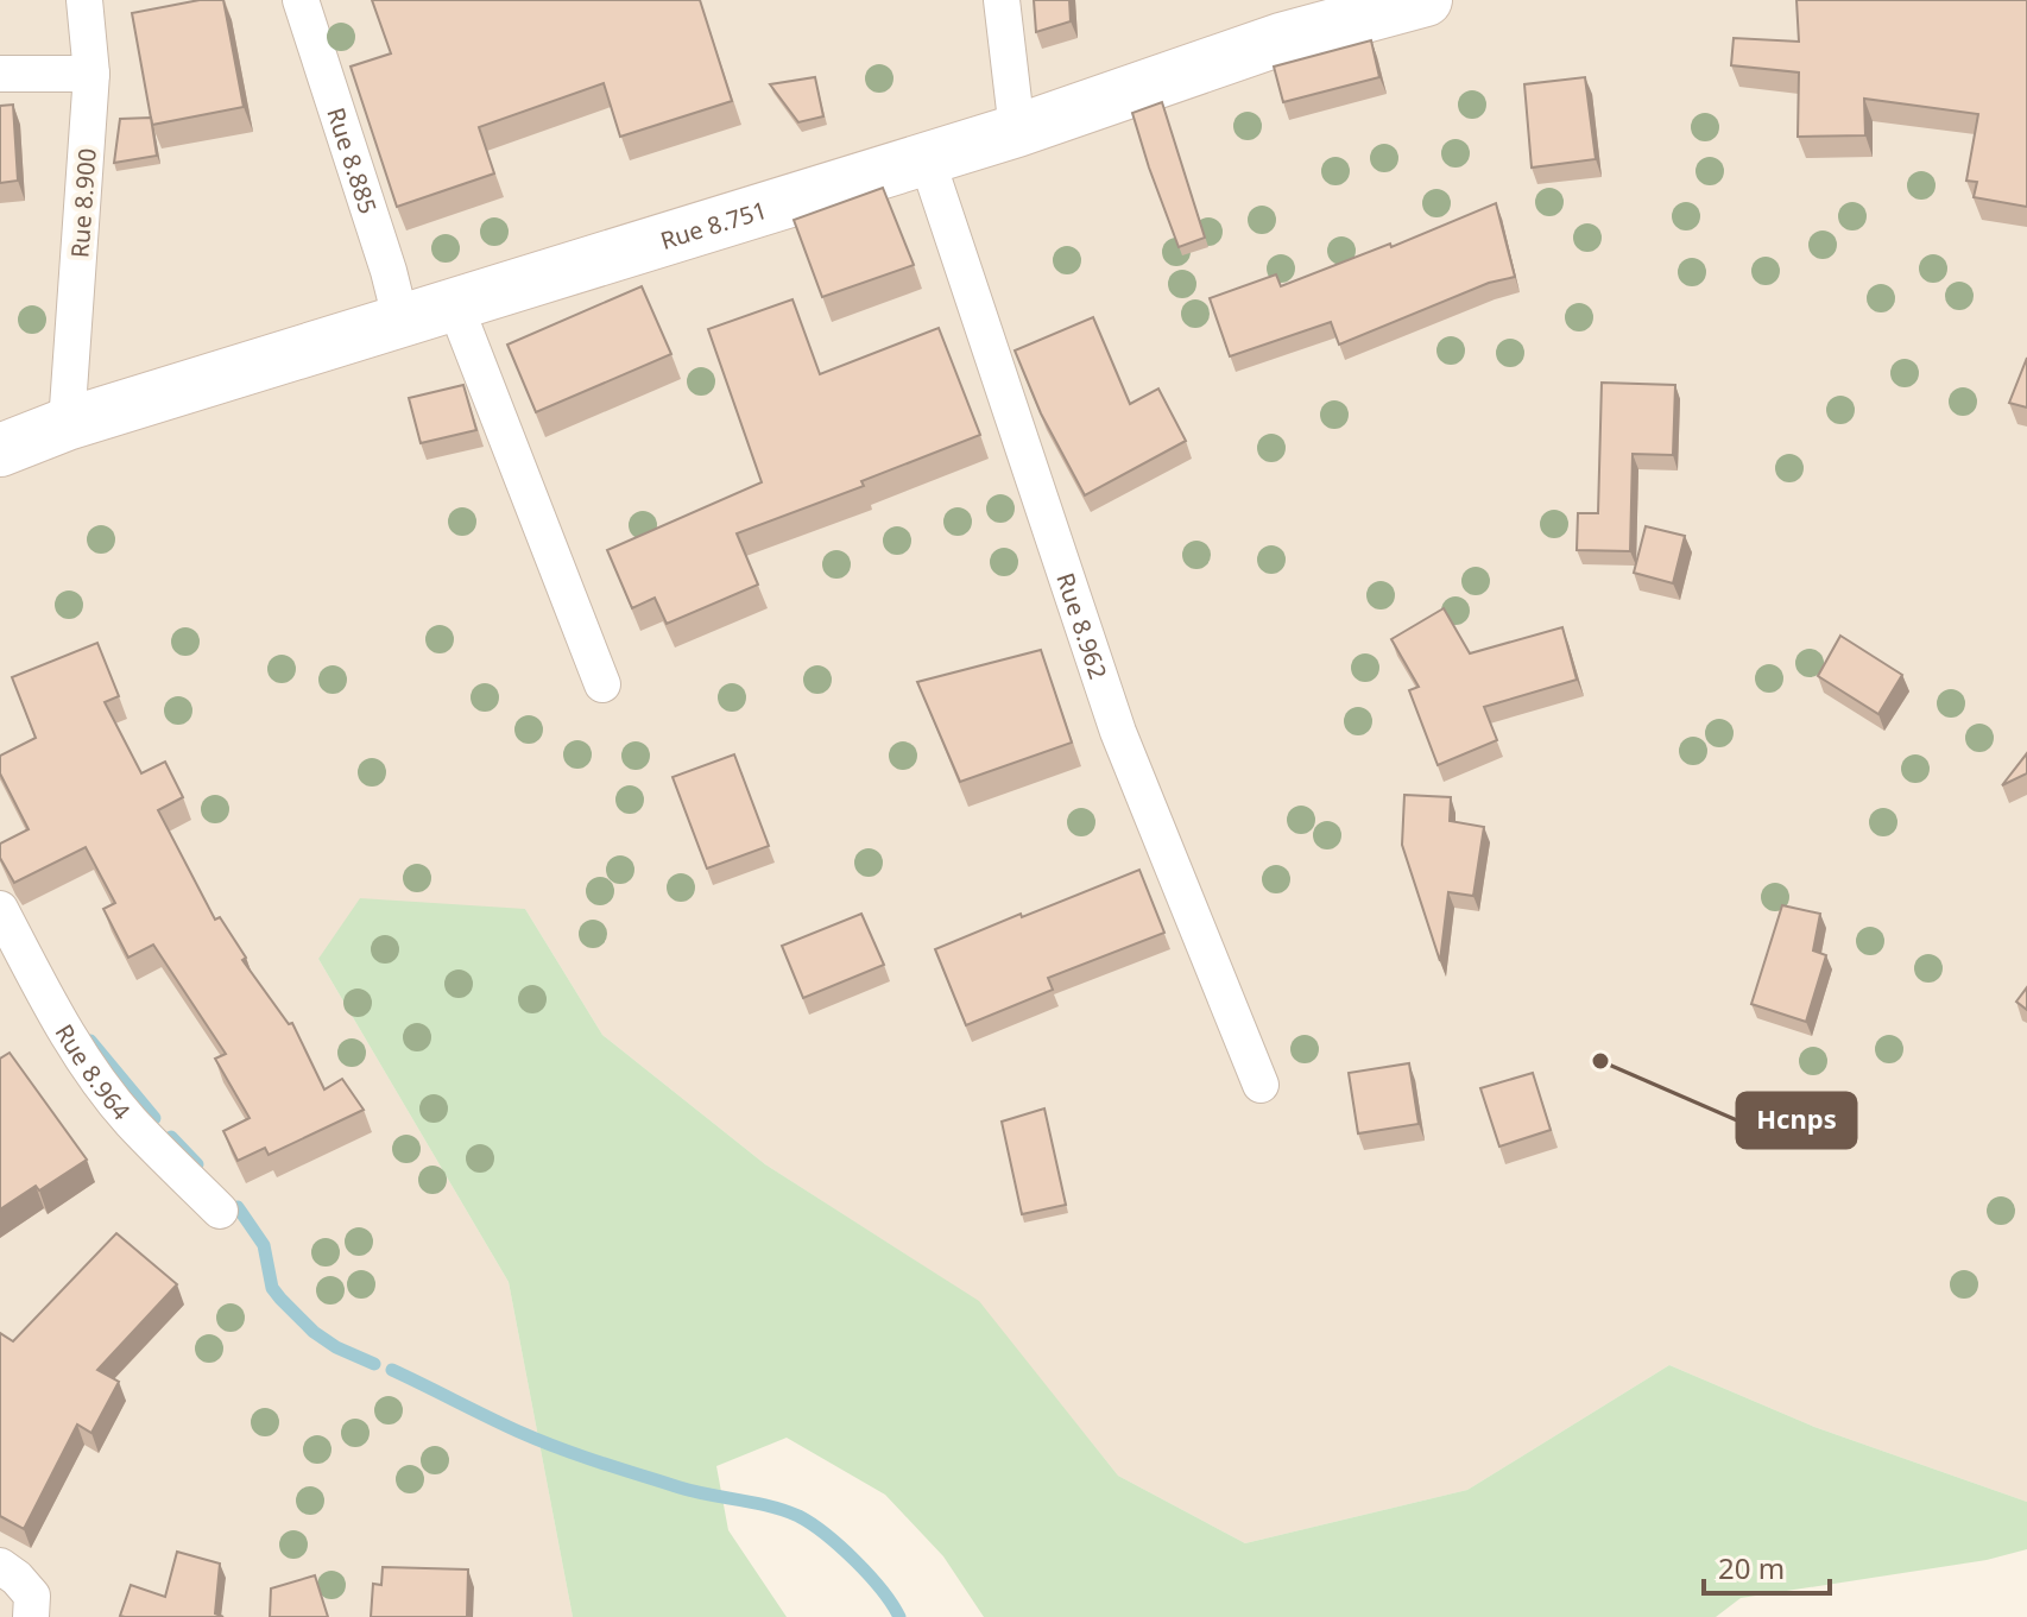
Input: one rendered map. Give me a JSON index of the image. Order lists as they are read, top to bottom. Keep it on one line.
{"streets":{"main road":["Rue 8.751"],"street":["Rue 8.885","Rue 8.900","Rue 8.962","Rue 8.964"]},"crossings":[["Rue 8.885","Rue 8.751"],["Rue 8.900","Rue 8.751"],["Rue 8.751","Rue 8.962"]],"places":["Hcnps"],"scale_bar":"20 m"}
